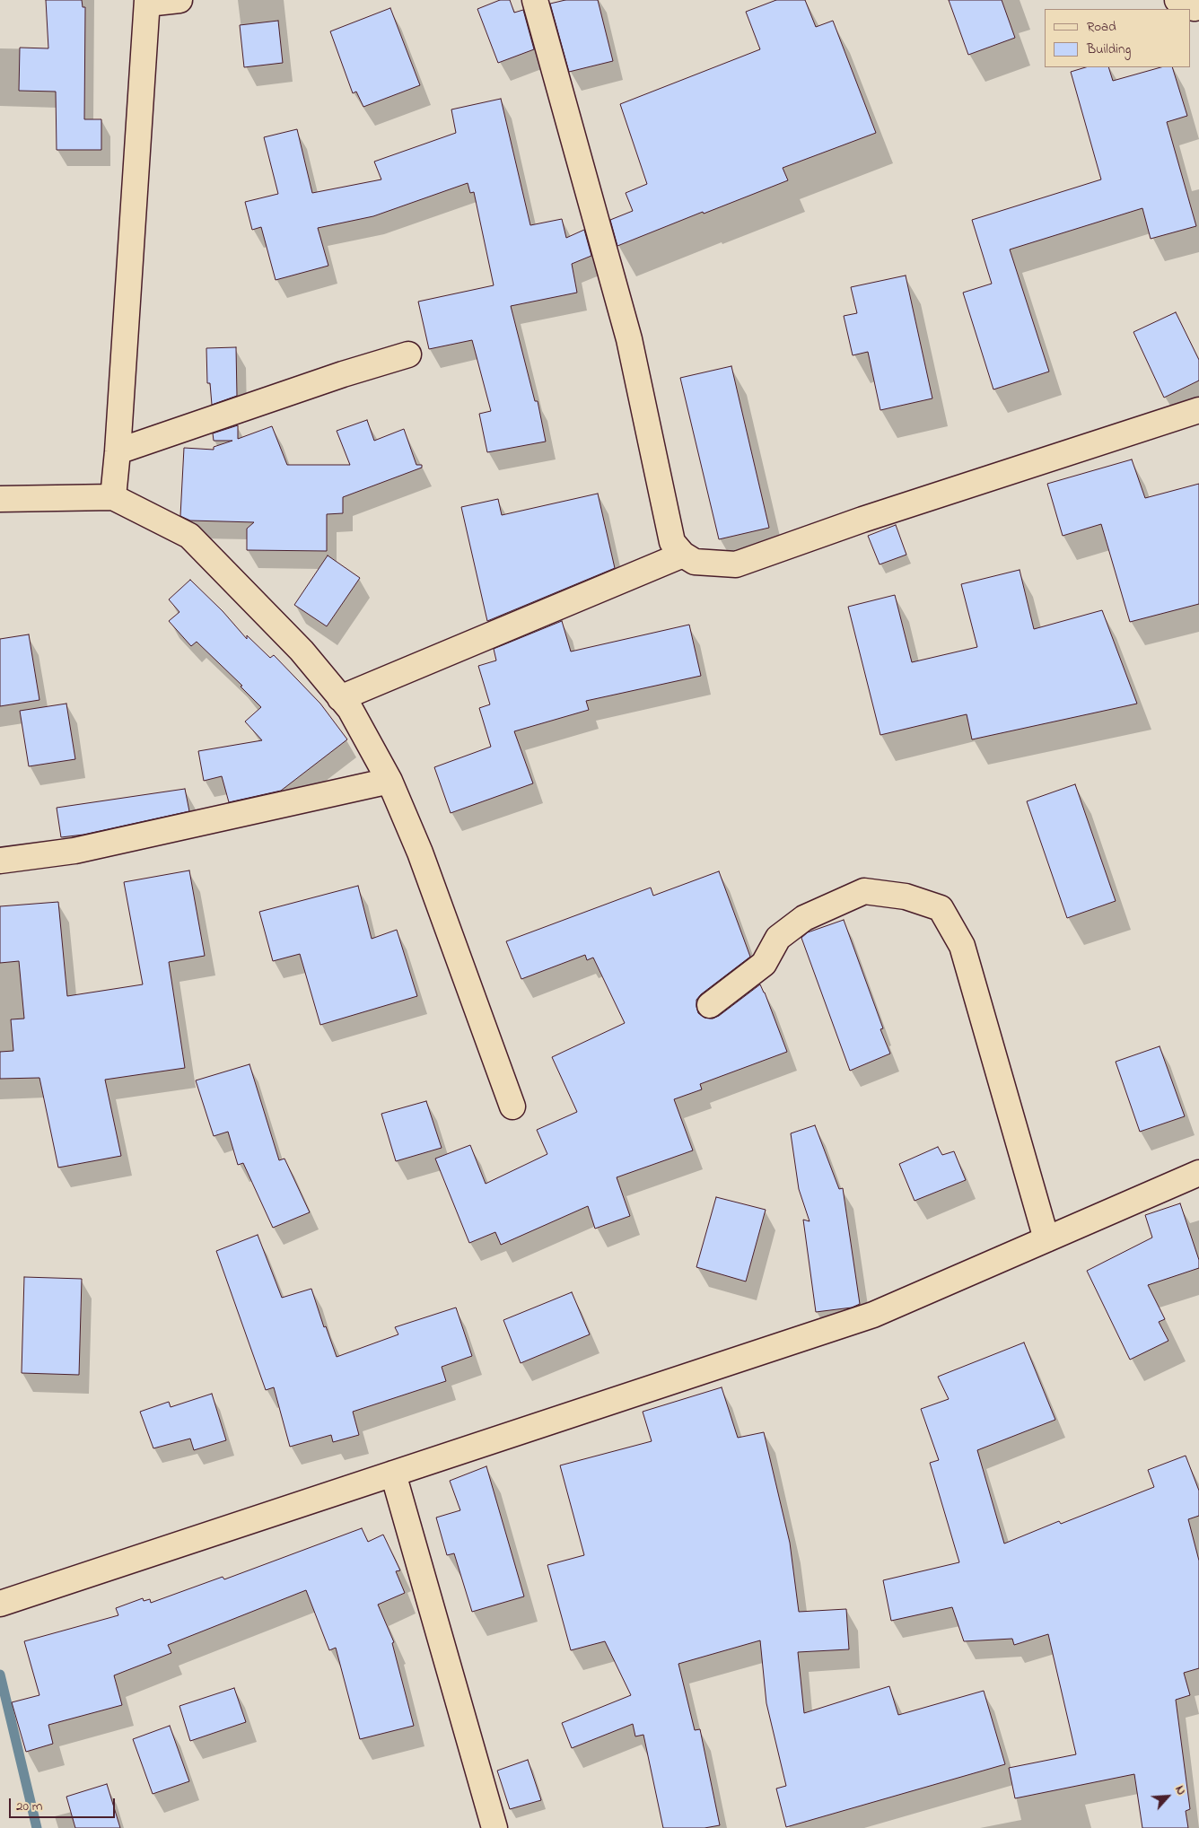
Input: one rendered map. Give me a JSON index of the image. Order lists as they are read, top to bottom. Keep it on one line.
{"legend":["Road","Building"],"scale_bar":"20 m","north":"top right"}
